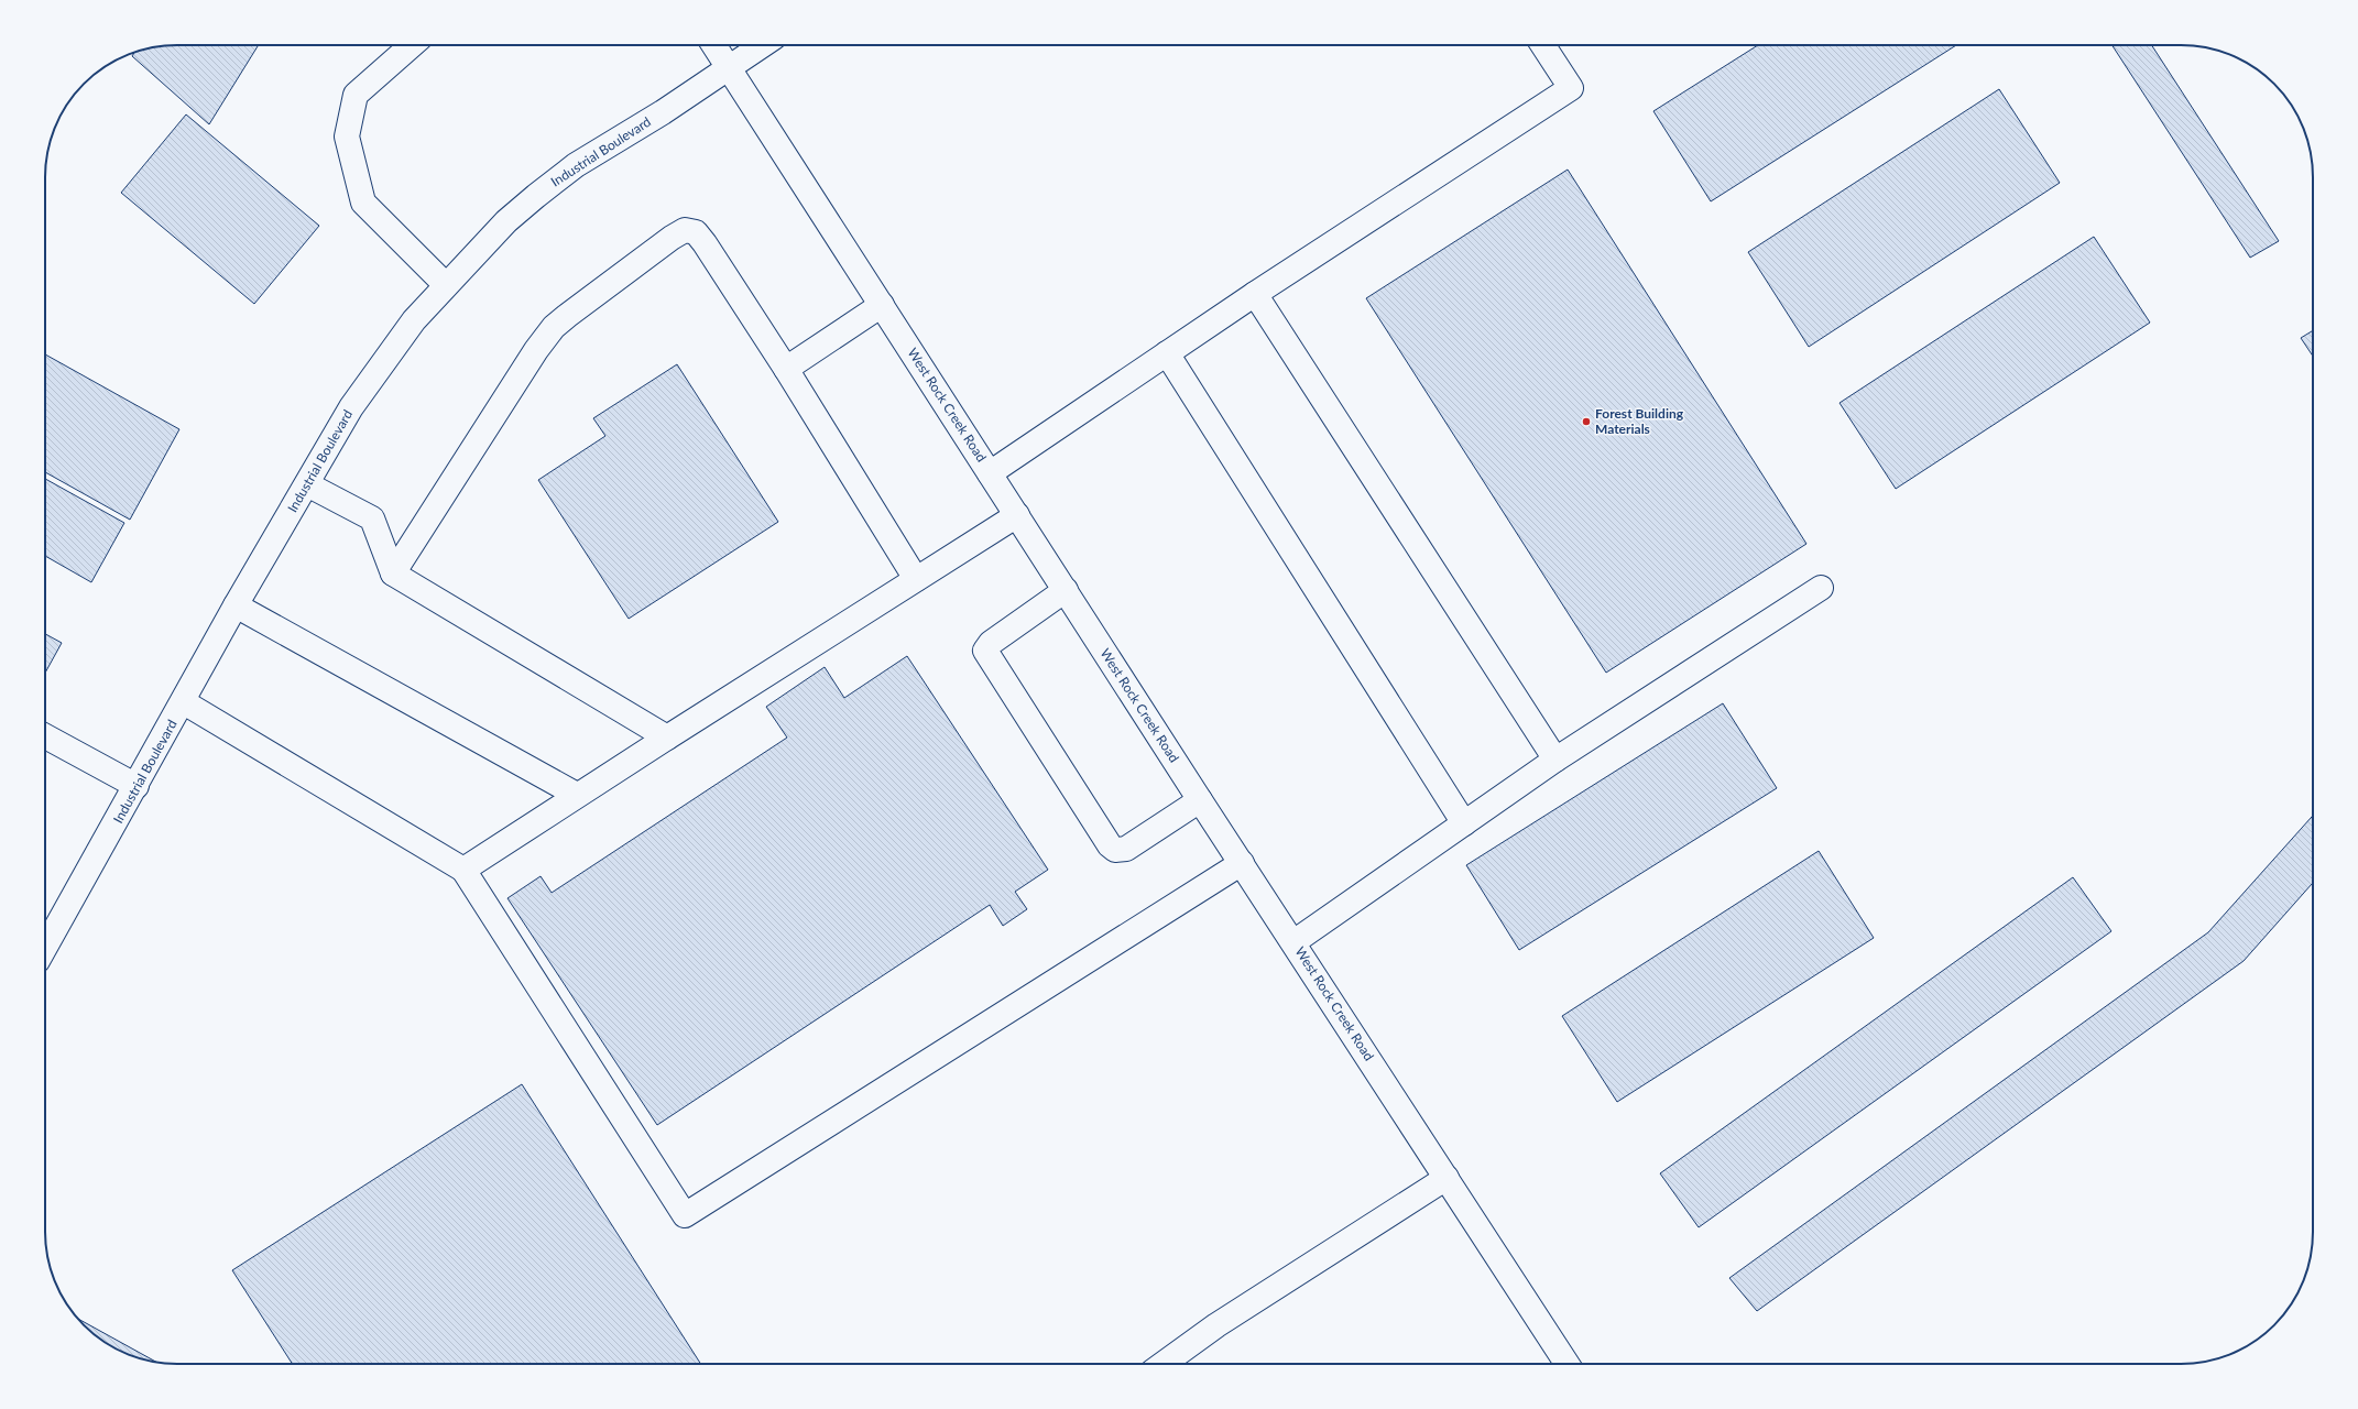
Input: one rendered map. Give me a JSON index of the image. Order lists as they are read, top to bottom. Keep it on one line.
{"streets":{"main road":["Industrial Boulevard","West Rock Creek Road"]},"crossings":[["Industrial Boulevard","West Rock Creek Road"]],"places":["Forest Building Materials"]}
